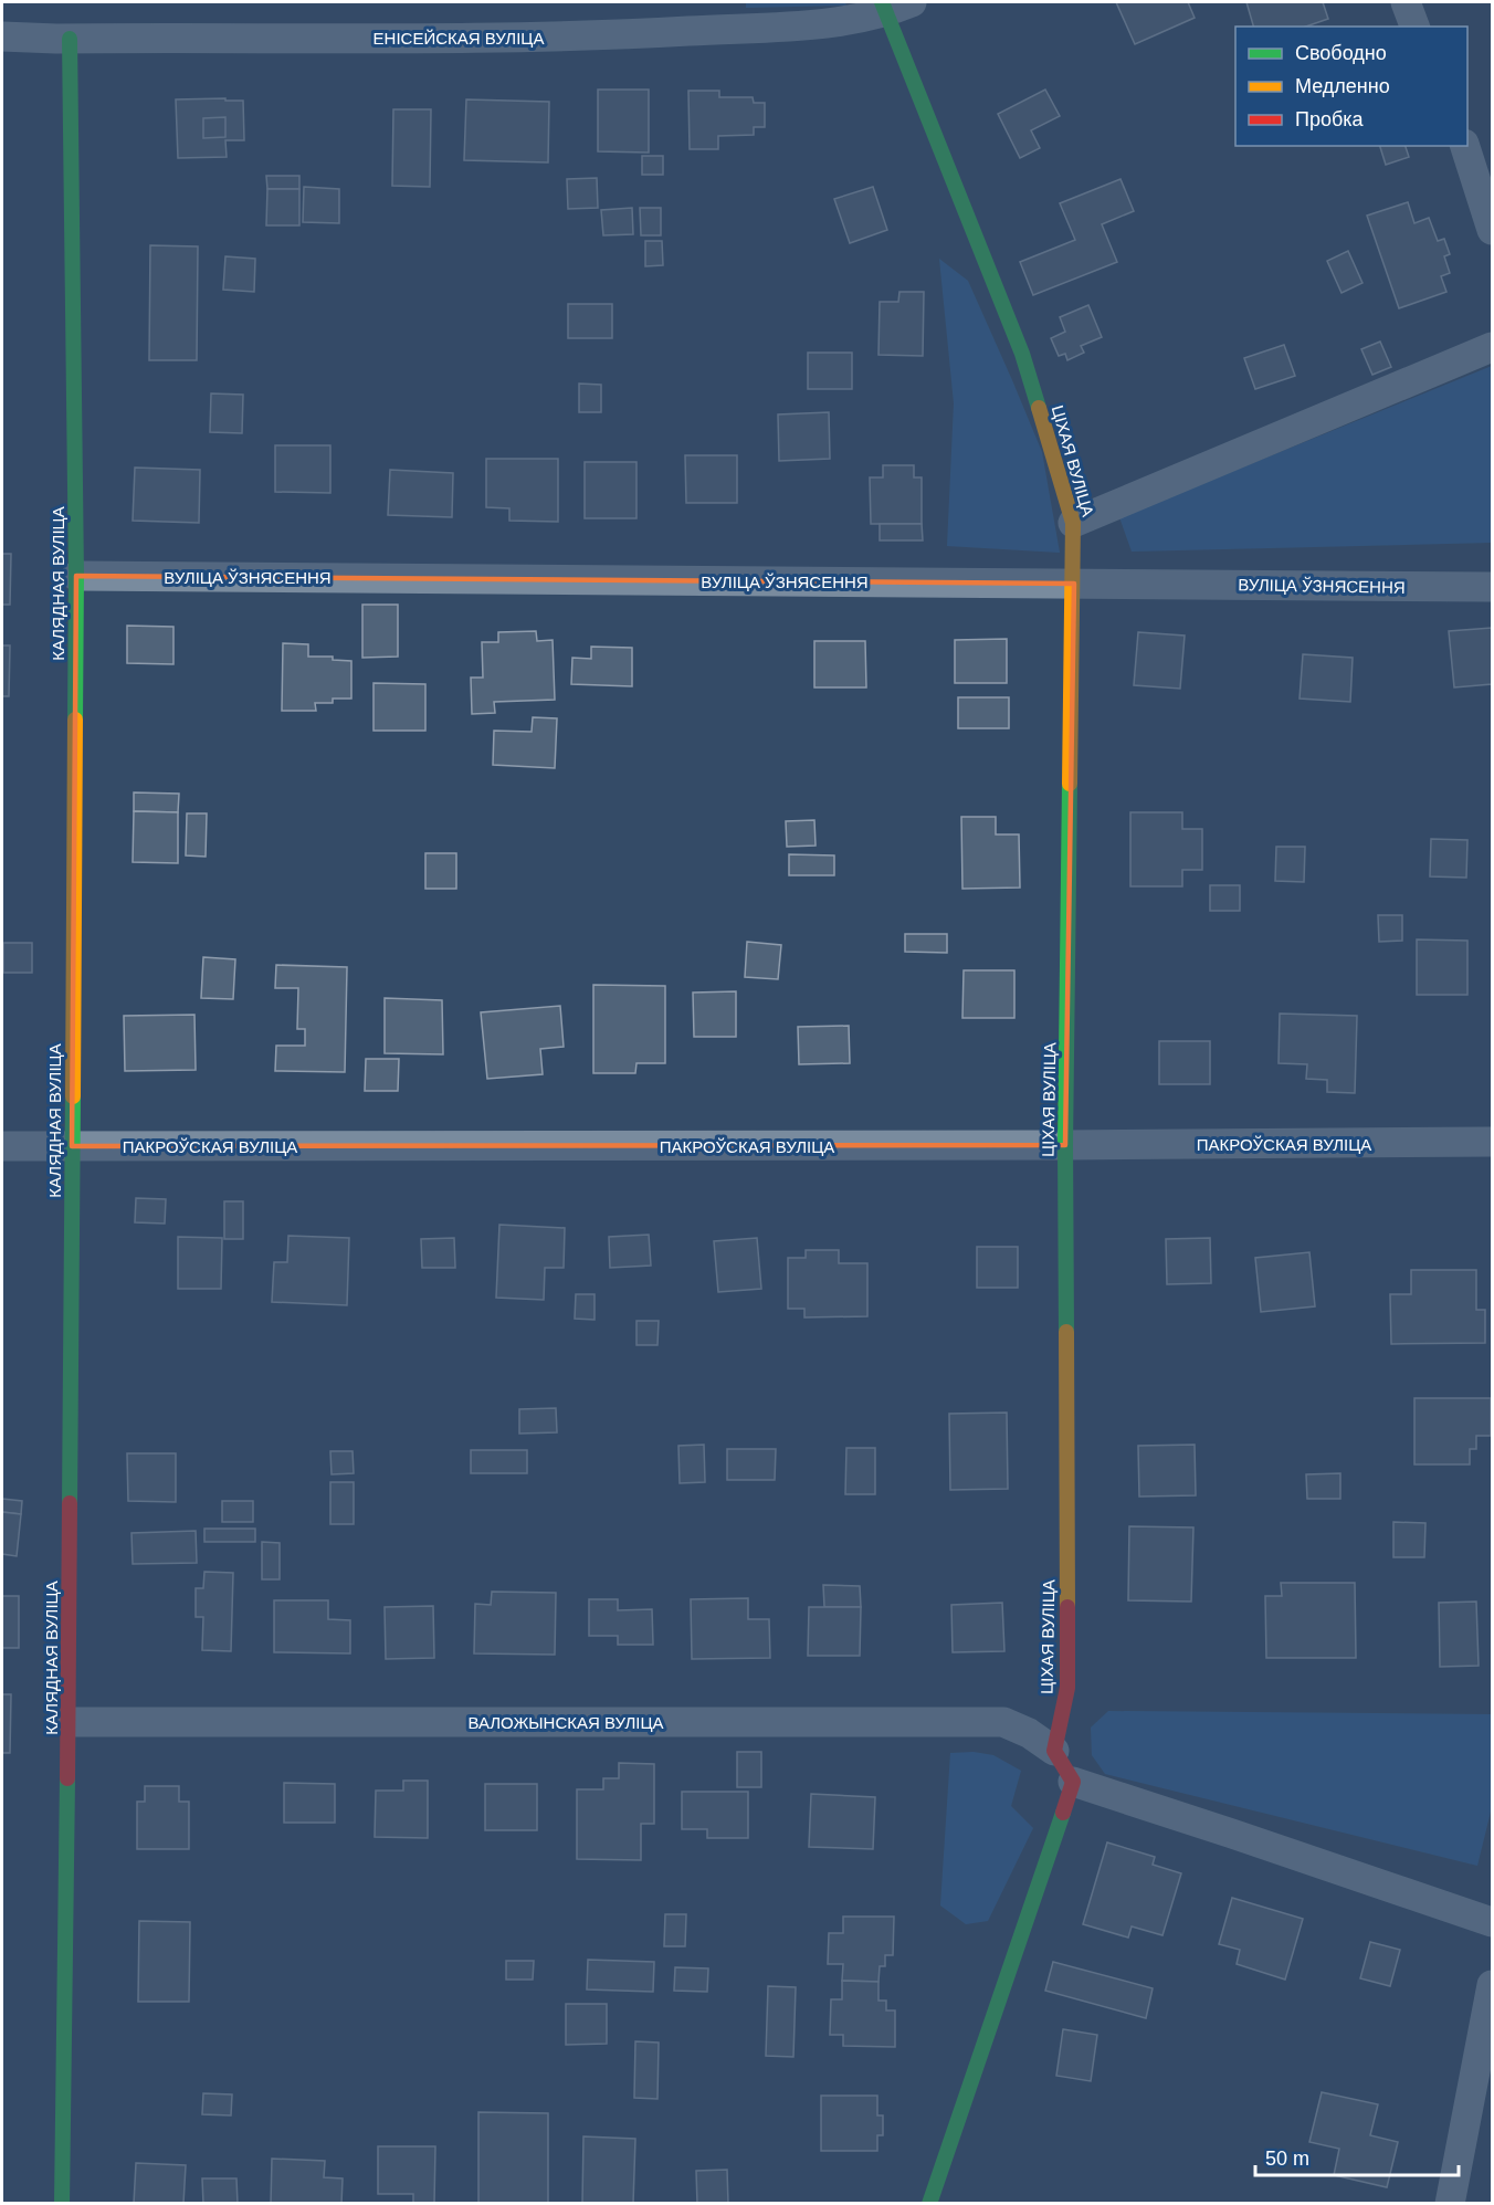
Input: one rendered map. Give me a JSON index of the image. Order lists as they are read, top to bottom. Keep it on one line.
{"streets":{"street":["ЕНІСЕЙСКАЯ ВУЛІЦА","ЦІХАЯ ВУЛІЦА","ВУЛІЦА ЎЗНЯСЕННЯ","КАЛЯДНАЯ ВУЛІЦА","ПАКРОЎСКАЯ ВУЛІЦА","ВАЛОЖЫНСКАЯ ВУЛІЦА"]},"crossings":[["ЕНІСЕЙСКАЯ ВУЛІЦА","ЦІХАЯ ВУЛІЦА"],["ЕНІСЕЙСКАЯ ВУЛІЦА","КАЛЯДНАЯ ВУЛІЦА"],["ЦІХАЯ ВУЛІЦА","ВУЛІЦА ЎЗНЯСЕННЯ"],["ЦІХАЯ ВУЛІЦА","ПАКРОЎСКАЯ ВУЛІЦА"],["ЦІХАЯ ВУЛІЦА","ВАЛОЖЫНСКАЯ ВУЛІЦА"],["ВУЛІЦА ЎЗНЯСЕННЯ","КАЛЯДНАЯ ВУЛІЦА"],["КАЛЯДНАЯ ВУЛІЦА","ПАКРОЎСКАЯ ВУЛІЦА"],["КАЛЯДНАЯ ВУЛІЦА","ВАЛОЖЫНСКАЯ ВУЛІЦА"]],"legend":["Свободно","Медленно","Пробка"],"scale_bar":"50 m"}
